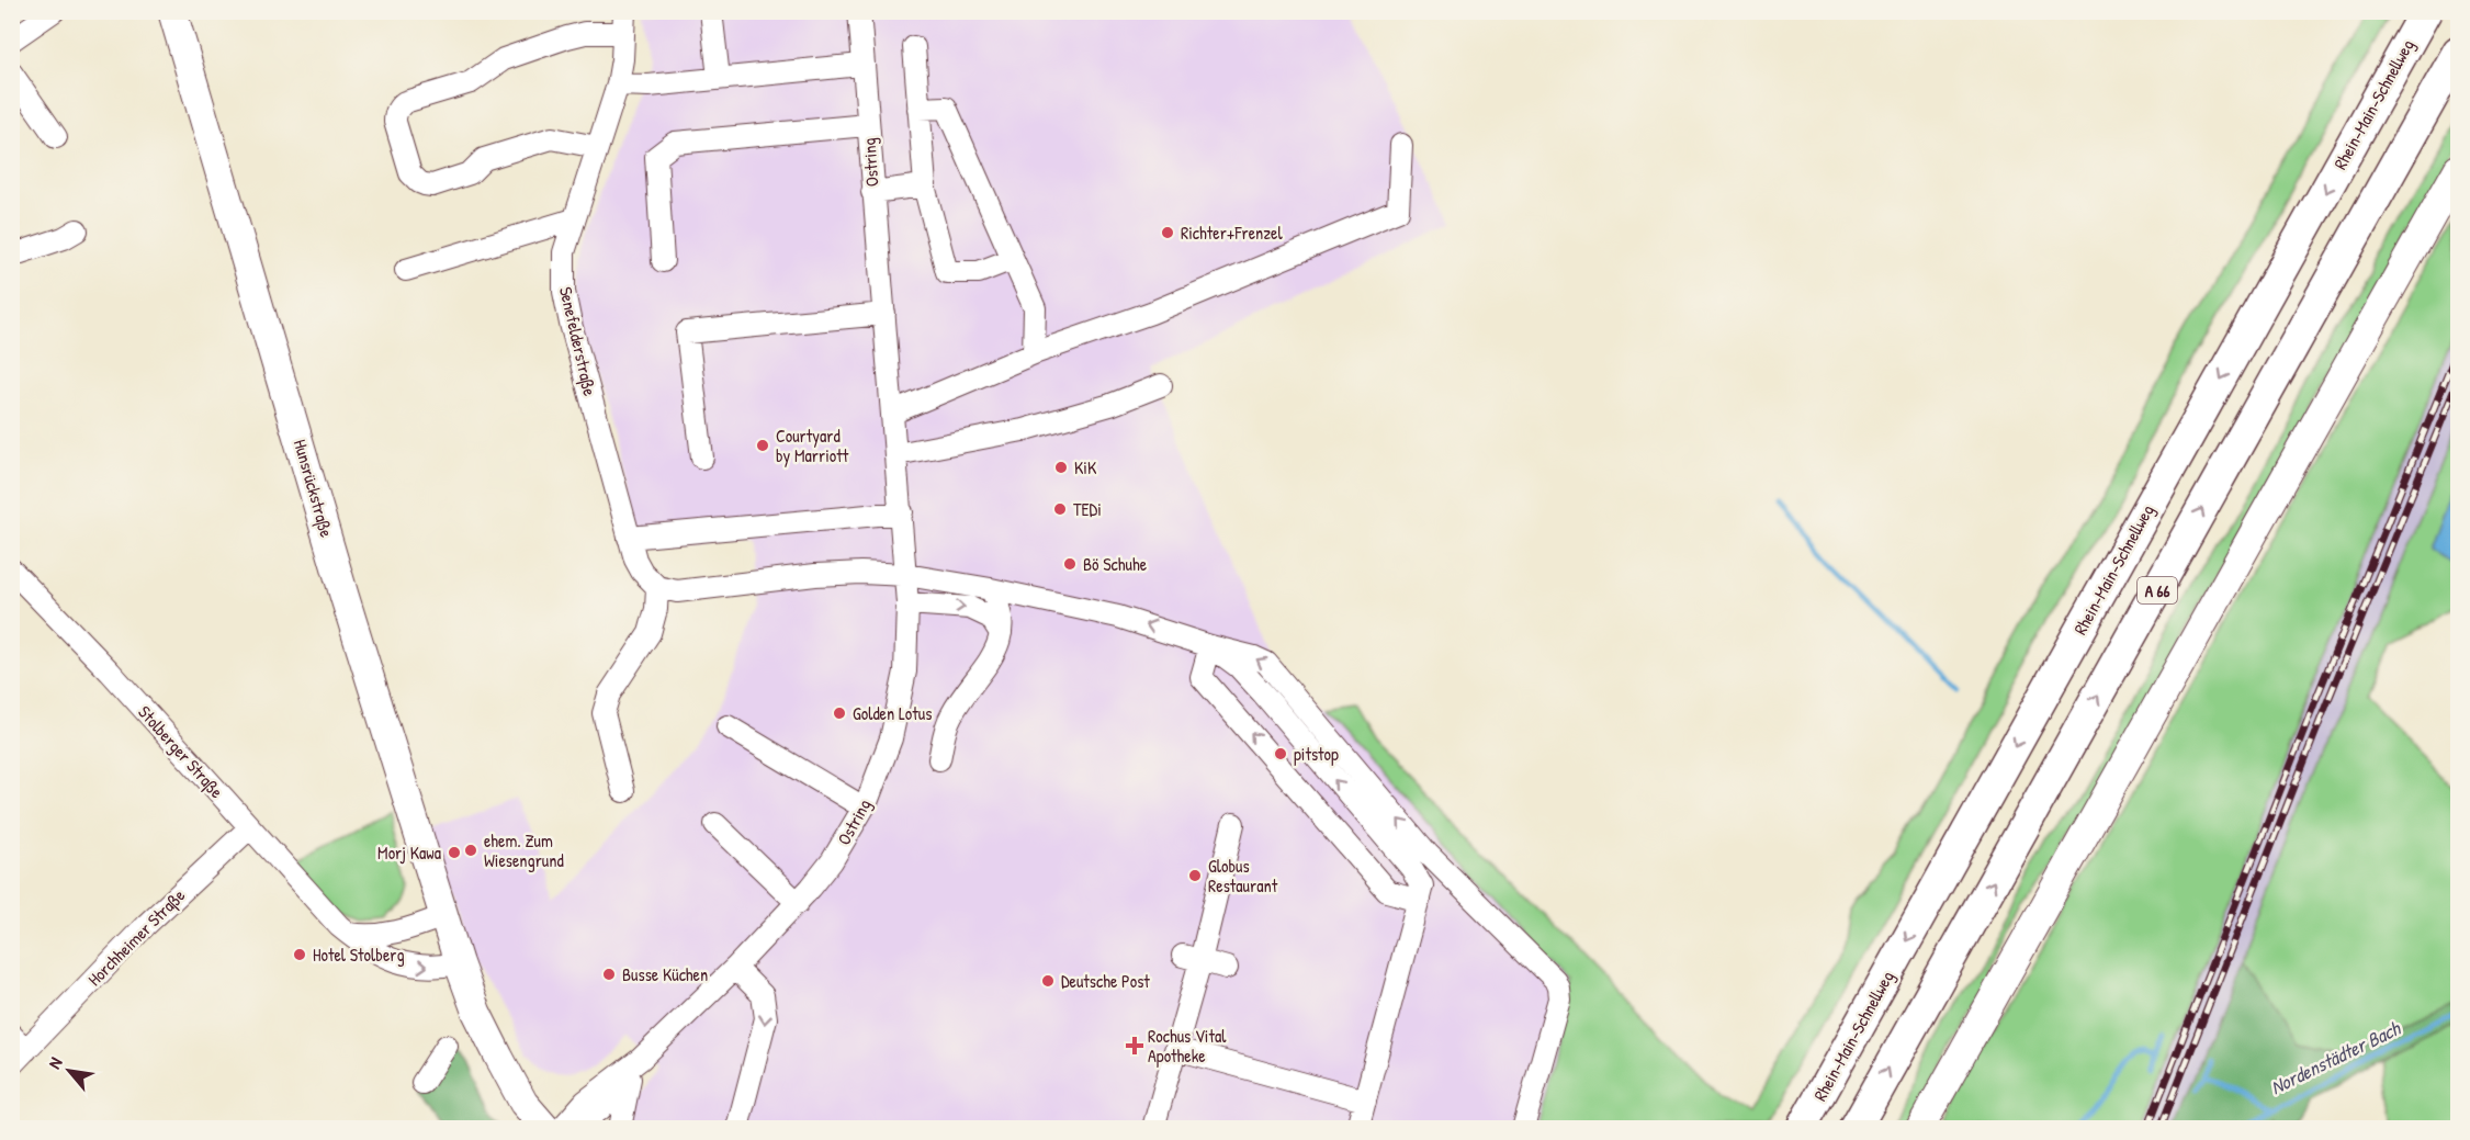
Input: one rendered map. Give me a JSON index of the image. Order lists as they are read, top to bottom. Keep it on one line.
{"streets":{"highway":["Rhein-Main-Schnellweg","A 66"],"main road":["Hunsrückstraße"],"street":["Ostring","Senefelderstraße","Stolberger Straße","Horchheimer Straße"]},"crossings":[["Hunsrückstraße","Stolberger Straße"],["Stolberger Straße","Horchheimer Straße"]],"water":["Nordenstädter Bach"],"places":{"other":["Richter+Frenzel","Courtyard by Marriott","KiK","TEDi","Bö Schuhe","Golden Lotus","pitstop","ehem. Zum Wiesengrund","Morj Kawa","Globus Restaurant","Hotel Stolberg","Busse Küchen","Deutsche Post"],"health":["Rochus Vital Apotheke"]},"north":"top left"}
